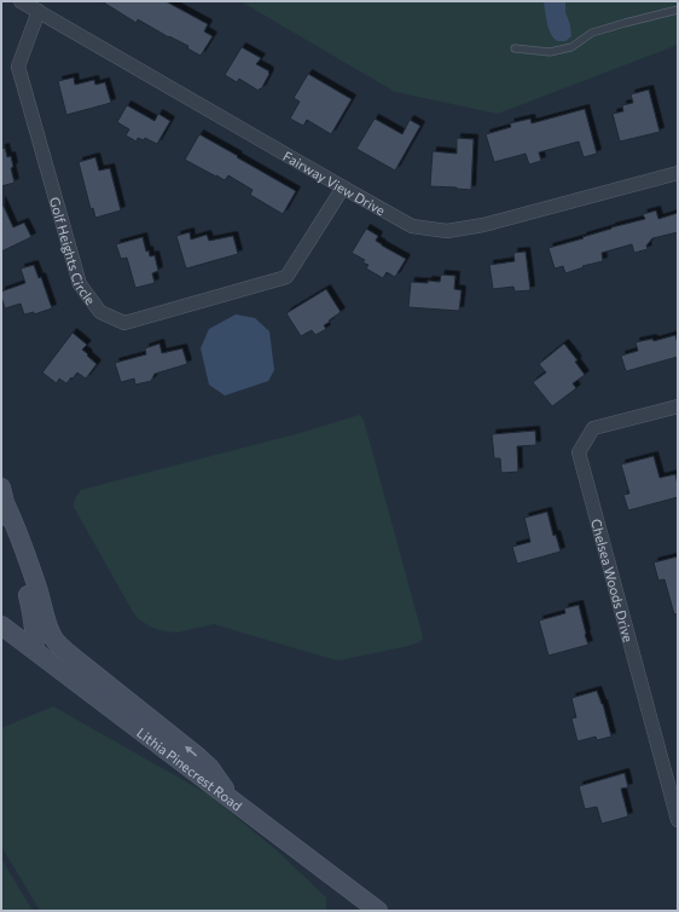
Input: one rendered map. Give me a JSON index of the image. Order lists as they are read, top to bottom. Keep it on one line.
{"streets":{"main road":["Lithia Pinecrest Road"],"street":["Fairway View Drive","Golf Heights Circle","Chelsea Woods Drive"]},"crossings":[["Fairway View Drive","Golf Heights Circle"]]}
